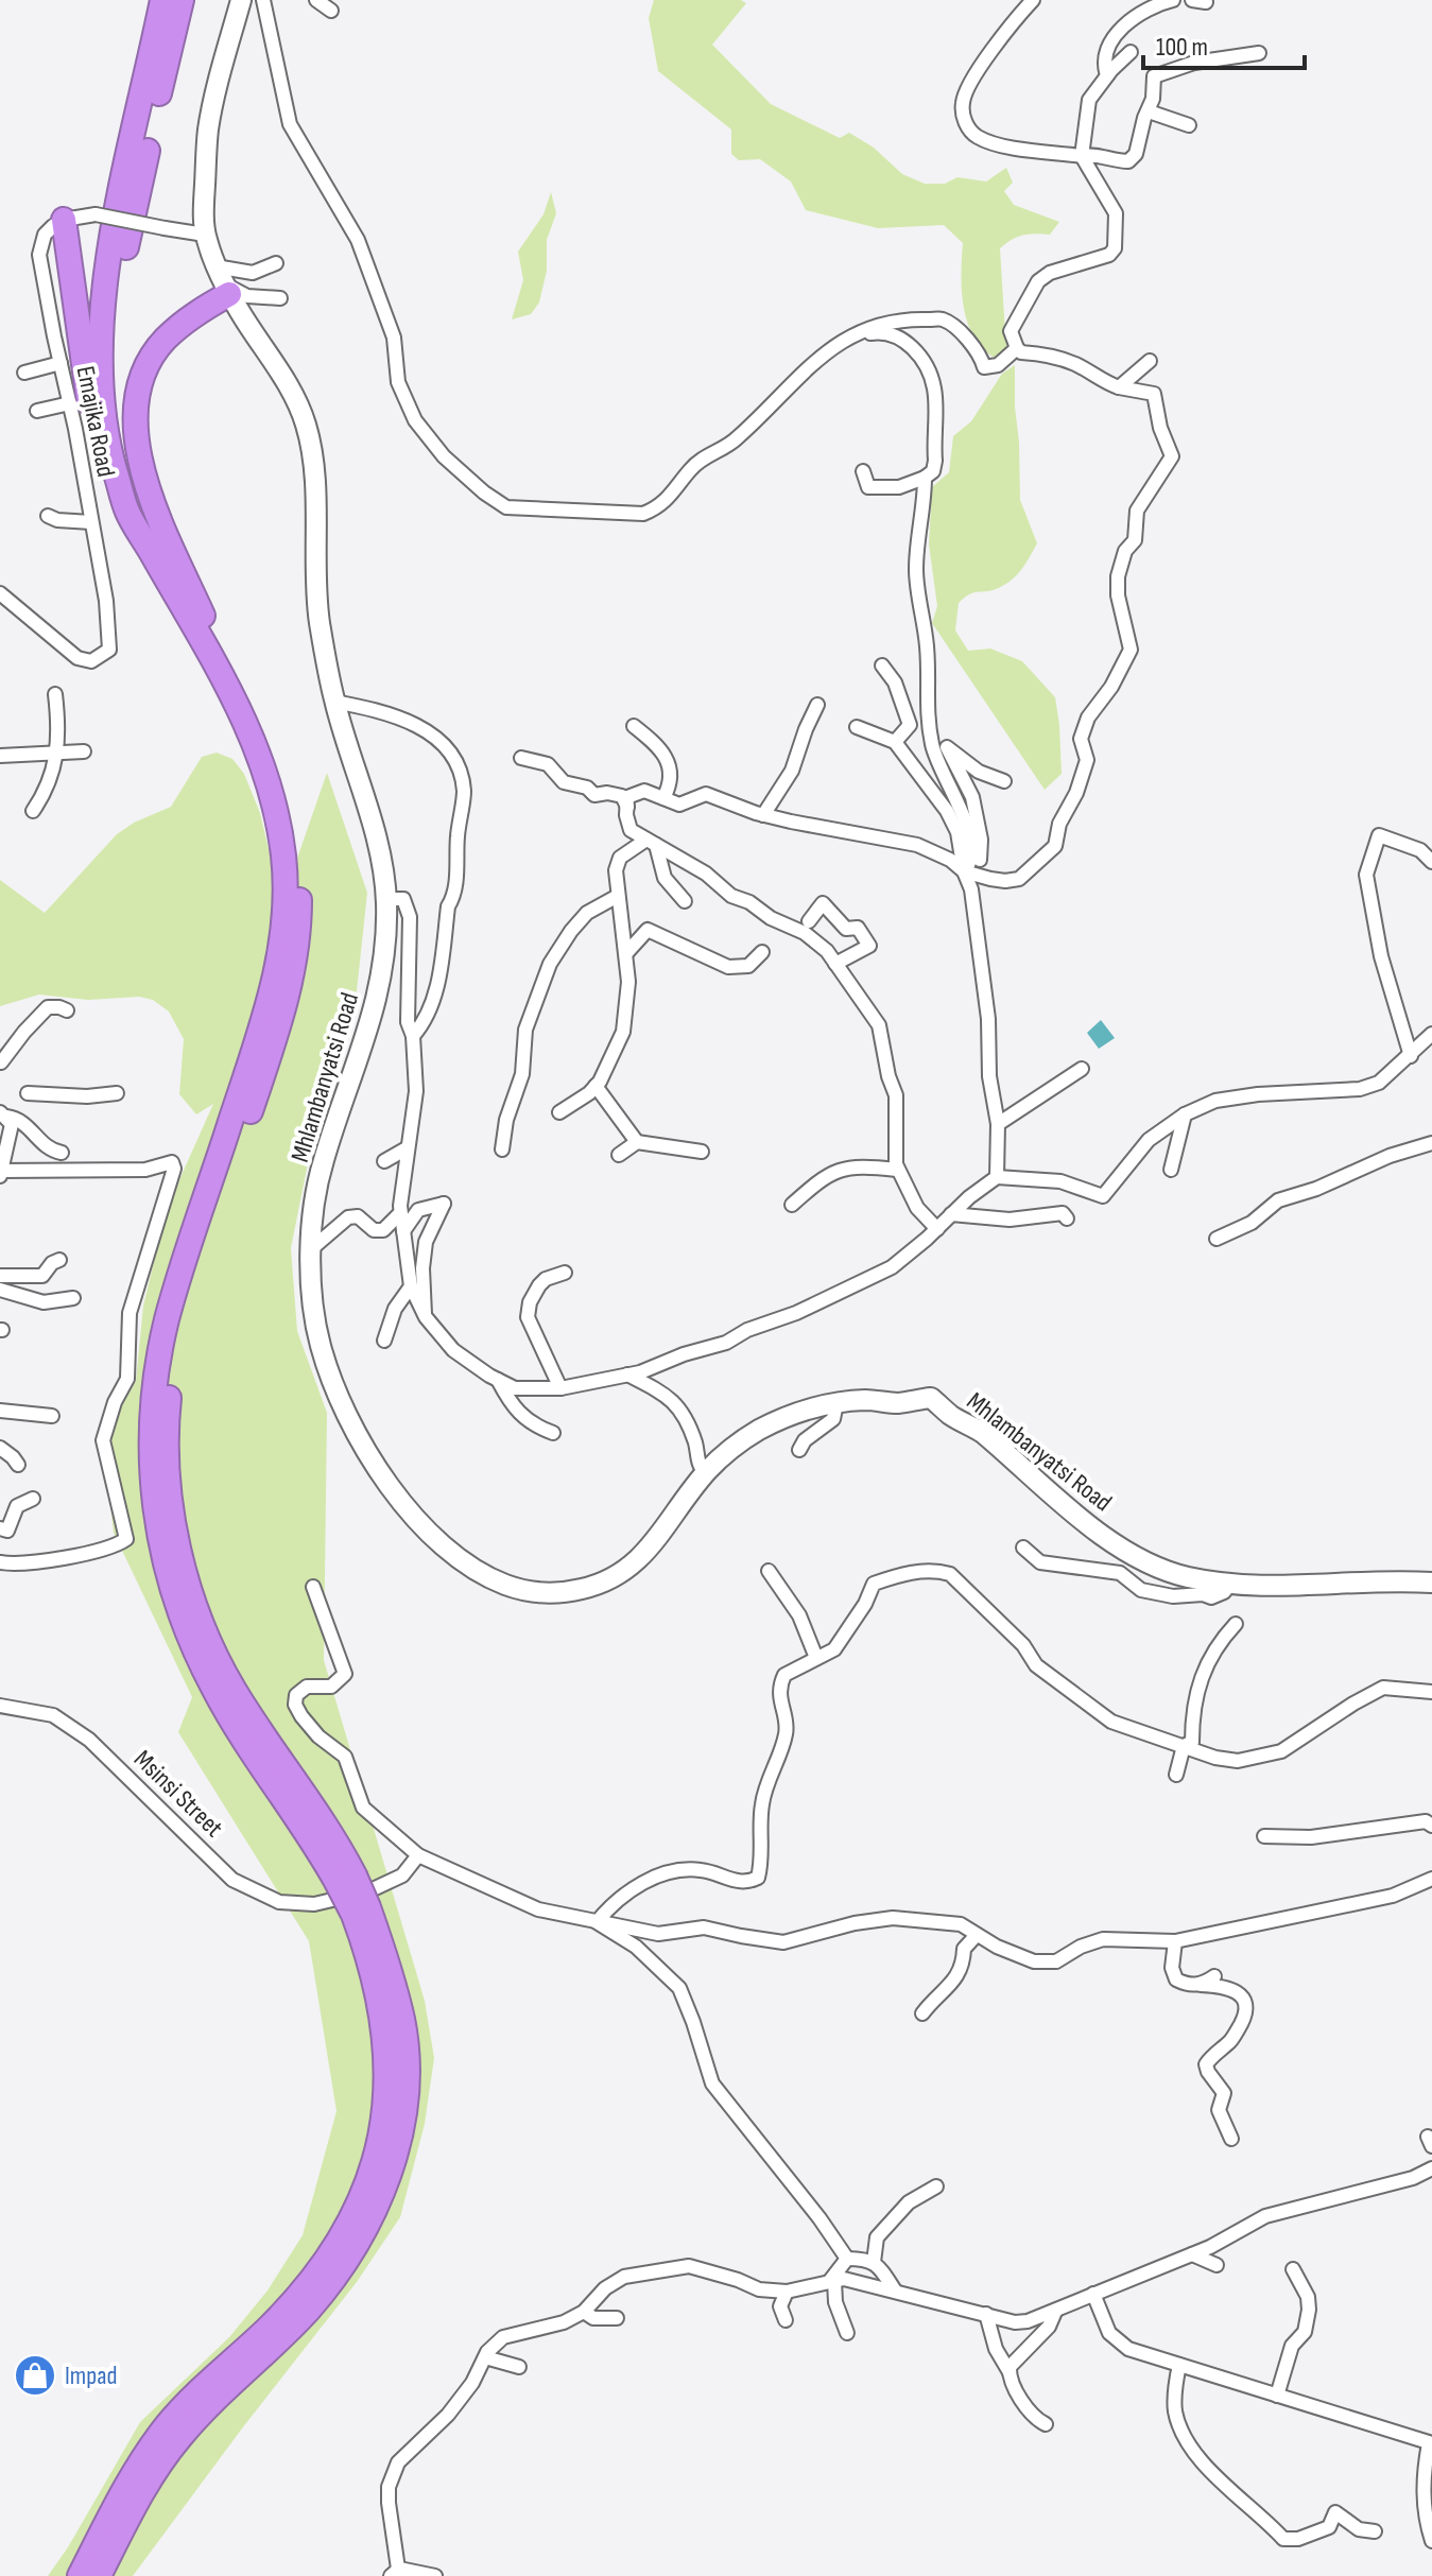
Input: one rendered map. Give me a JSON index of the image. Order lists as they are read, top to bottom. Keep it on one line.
{"streets":{"main road":["Mhlambanyatsi Road"],"street":["Emajika Road","Msinsi Street"]},"places":{"shop":["Impad"]},"scale_bar":"100 m"}
